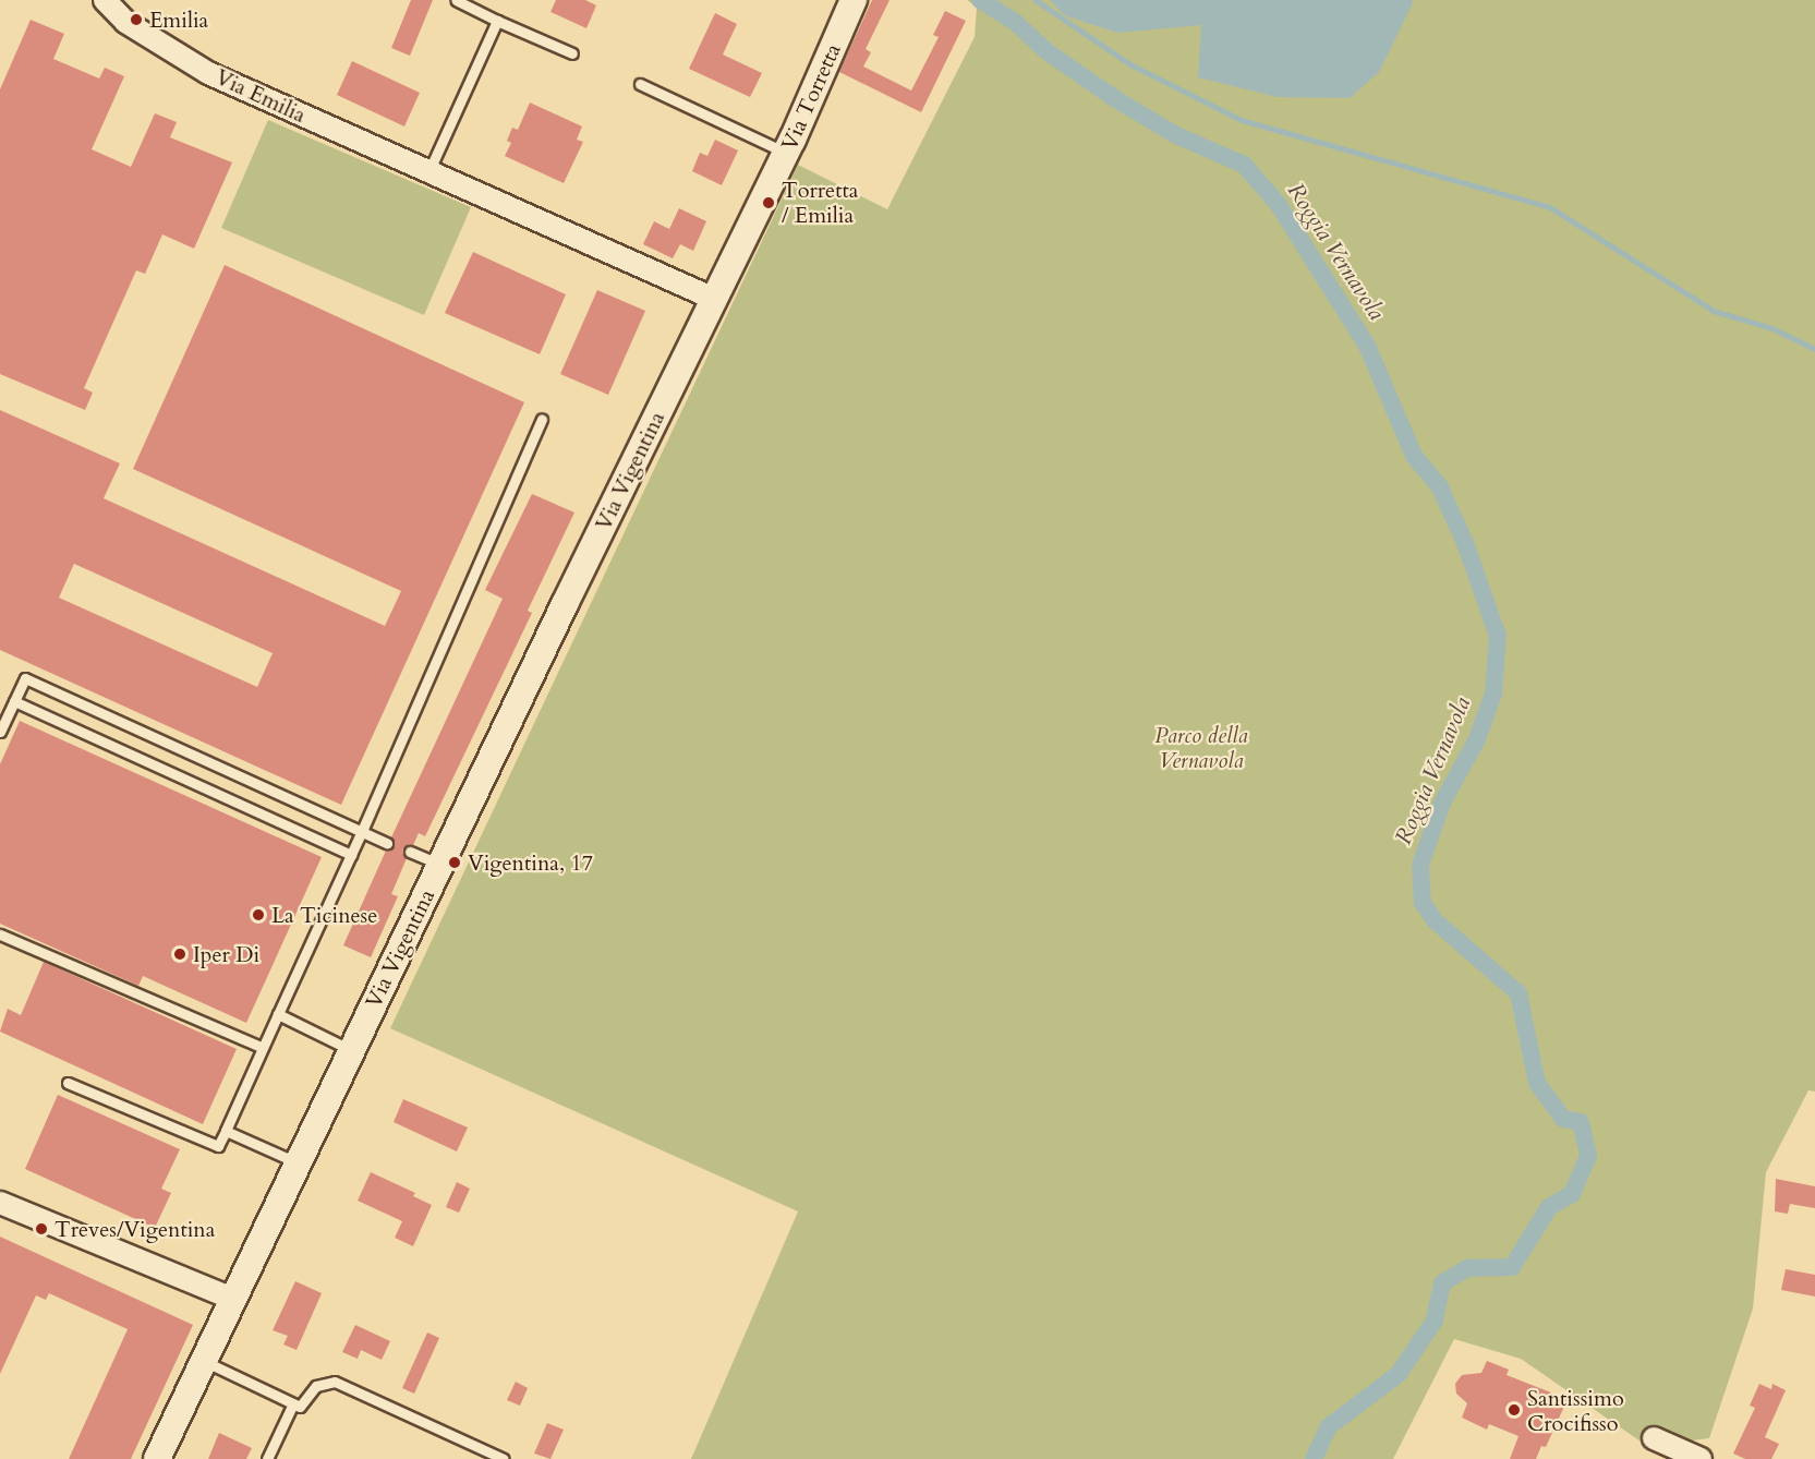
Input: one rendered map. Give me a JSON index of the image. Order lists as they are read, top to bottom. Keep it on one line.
{"streets":{"street":["Via Emilia","Via Torretta","Via Vigentina"]},"crossings":[["Via Emilia","Via Torretta"],["Via Emilia","Via Vigentina"],["Via Torretta","Via Vigentina"]],"water":["Roggia Vernavola"],"parks":["Parco della Vernavola"],"places":["Emilia","Torretta / Emilia","Vigentina, 17","La Ticinese","Iper Di","Treves/Vigentina","Santissimo Crocifisso"]}
